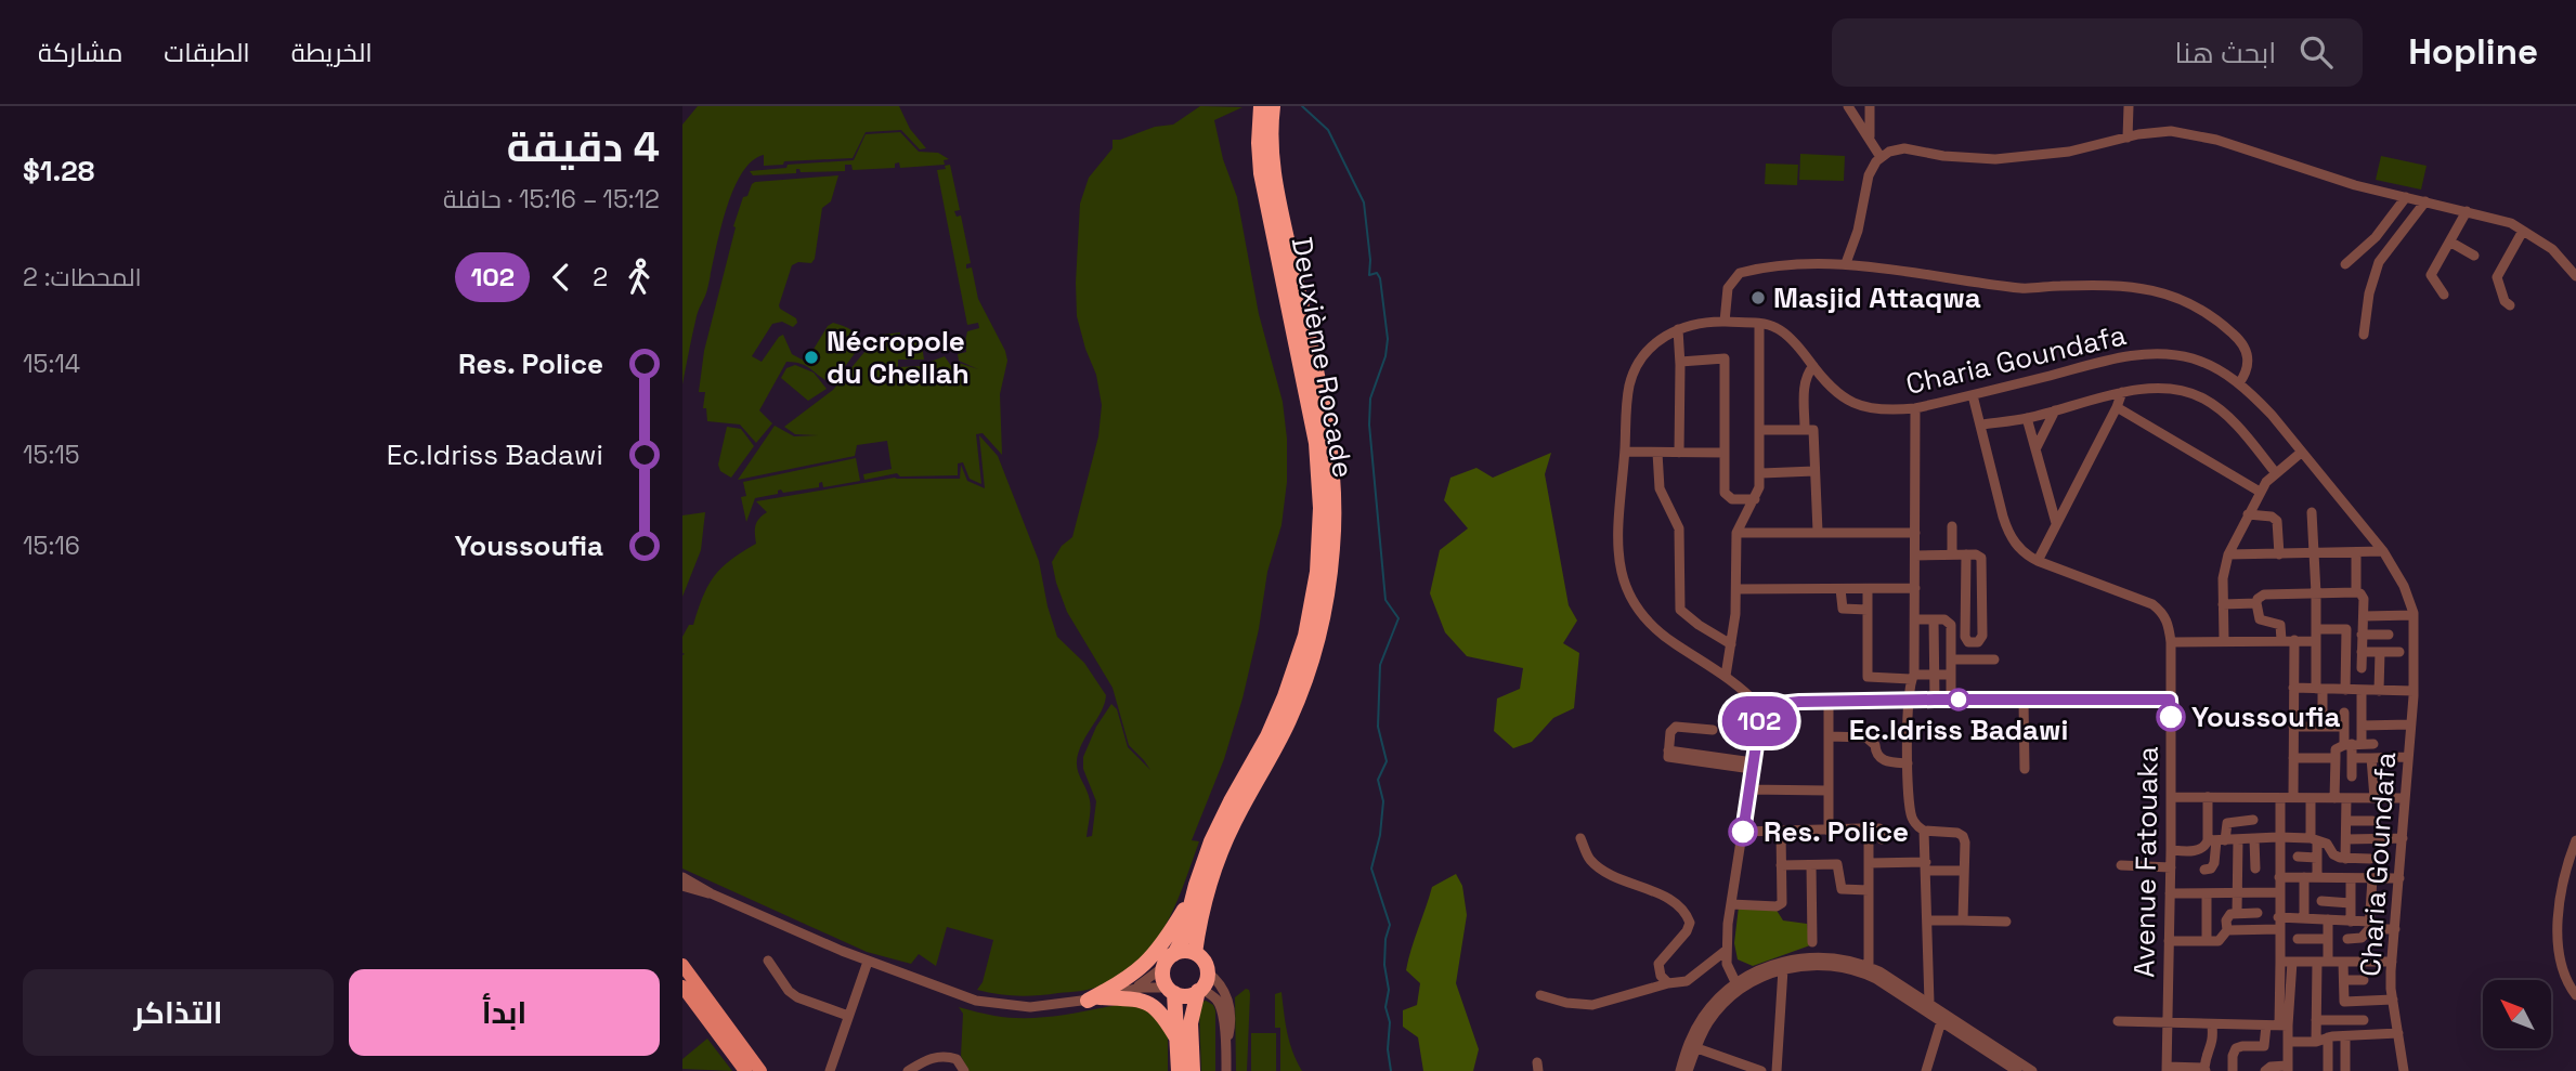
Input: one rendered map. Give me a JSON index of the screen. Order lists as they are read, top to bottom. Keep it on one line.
{"streets":{"highway":["Deuxième Rocade"],"street":["Charia Goundafa","Avenue Fatouaka"]},"crossings":[["Charia Goundafa","Avenue Fatouaka"]],"places":["Masjid Attaqwa","Nécropole du Chellah","Ec.Idriss Badawi","Youssoufia","Res. Police"],"lines":["bus line 102"],"north":"top left","page":{"header":"Hopline","search":"ابحث هنا","nav":["الخريطة","الطبقات","مشاركة"],"on_map":"102","heading":["4 دقيقة","15:12 – 15:16 · حافلة","$1.28"],"legs":["2","102","المحطات: 2"],"list":[{"name":"Res. Police","value":"15:14"},{"name":"Ec.Idriss Badawi","value":"15:15"},{"name":"Youssoufia","value":"15:16"}],"buttons":["ابدأ","التذاكر"]}}
